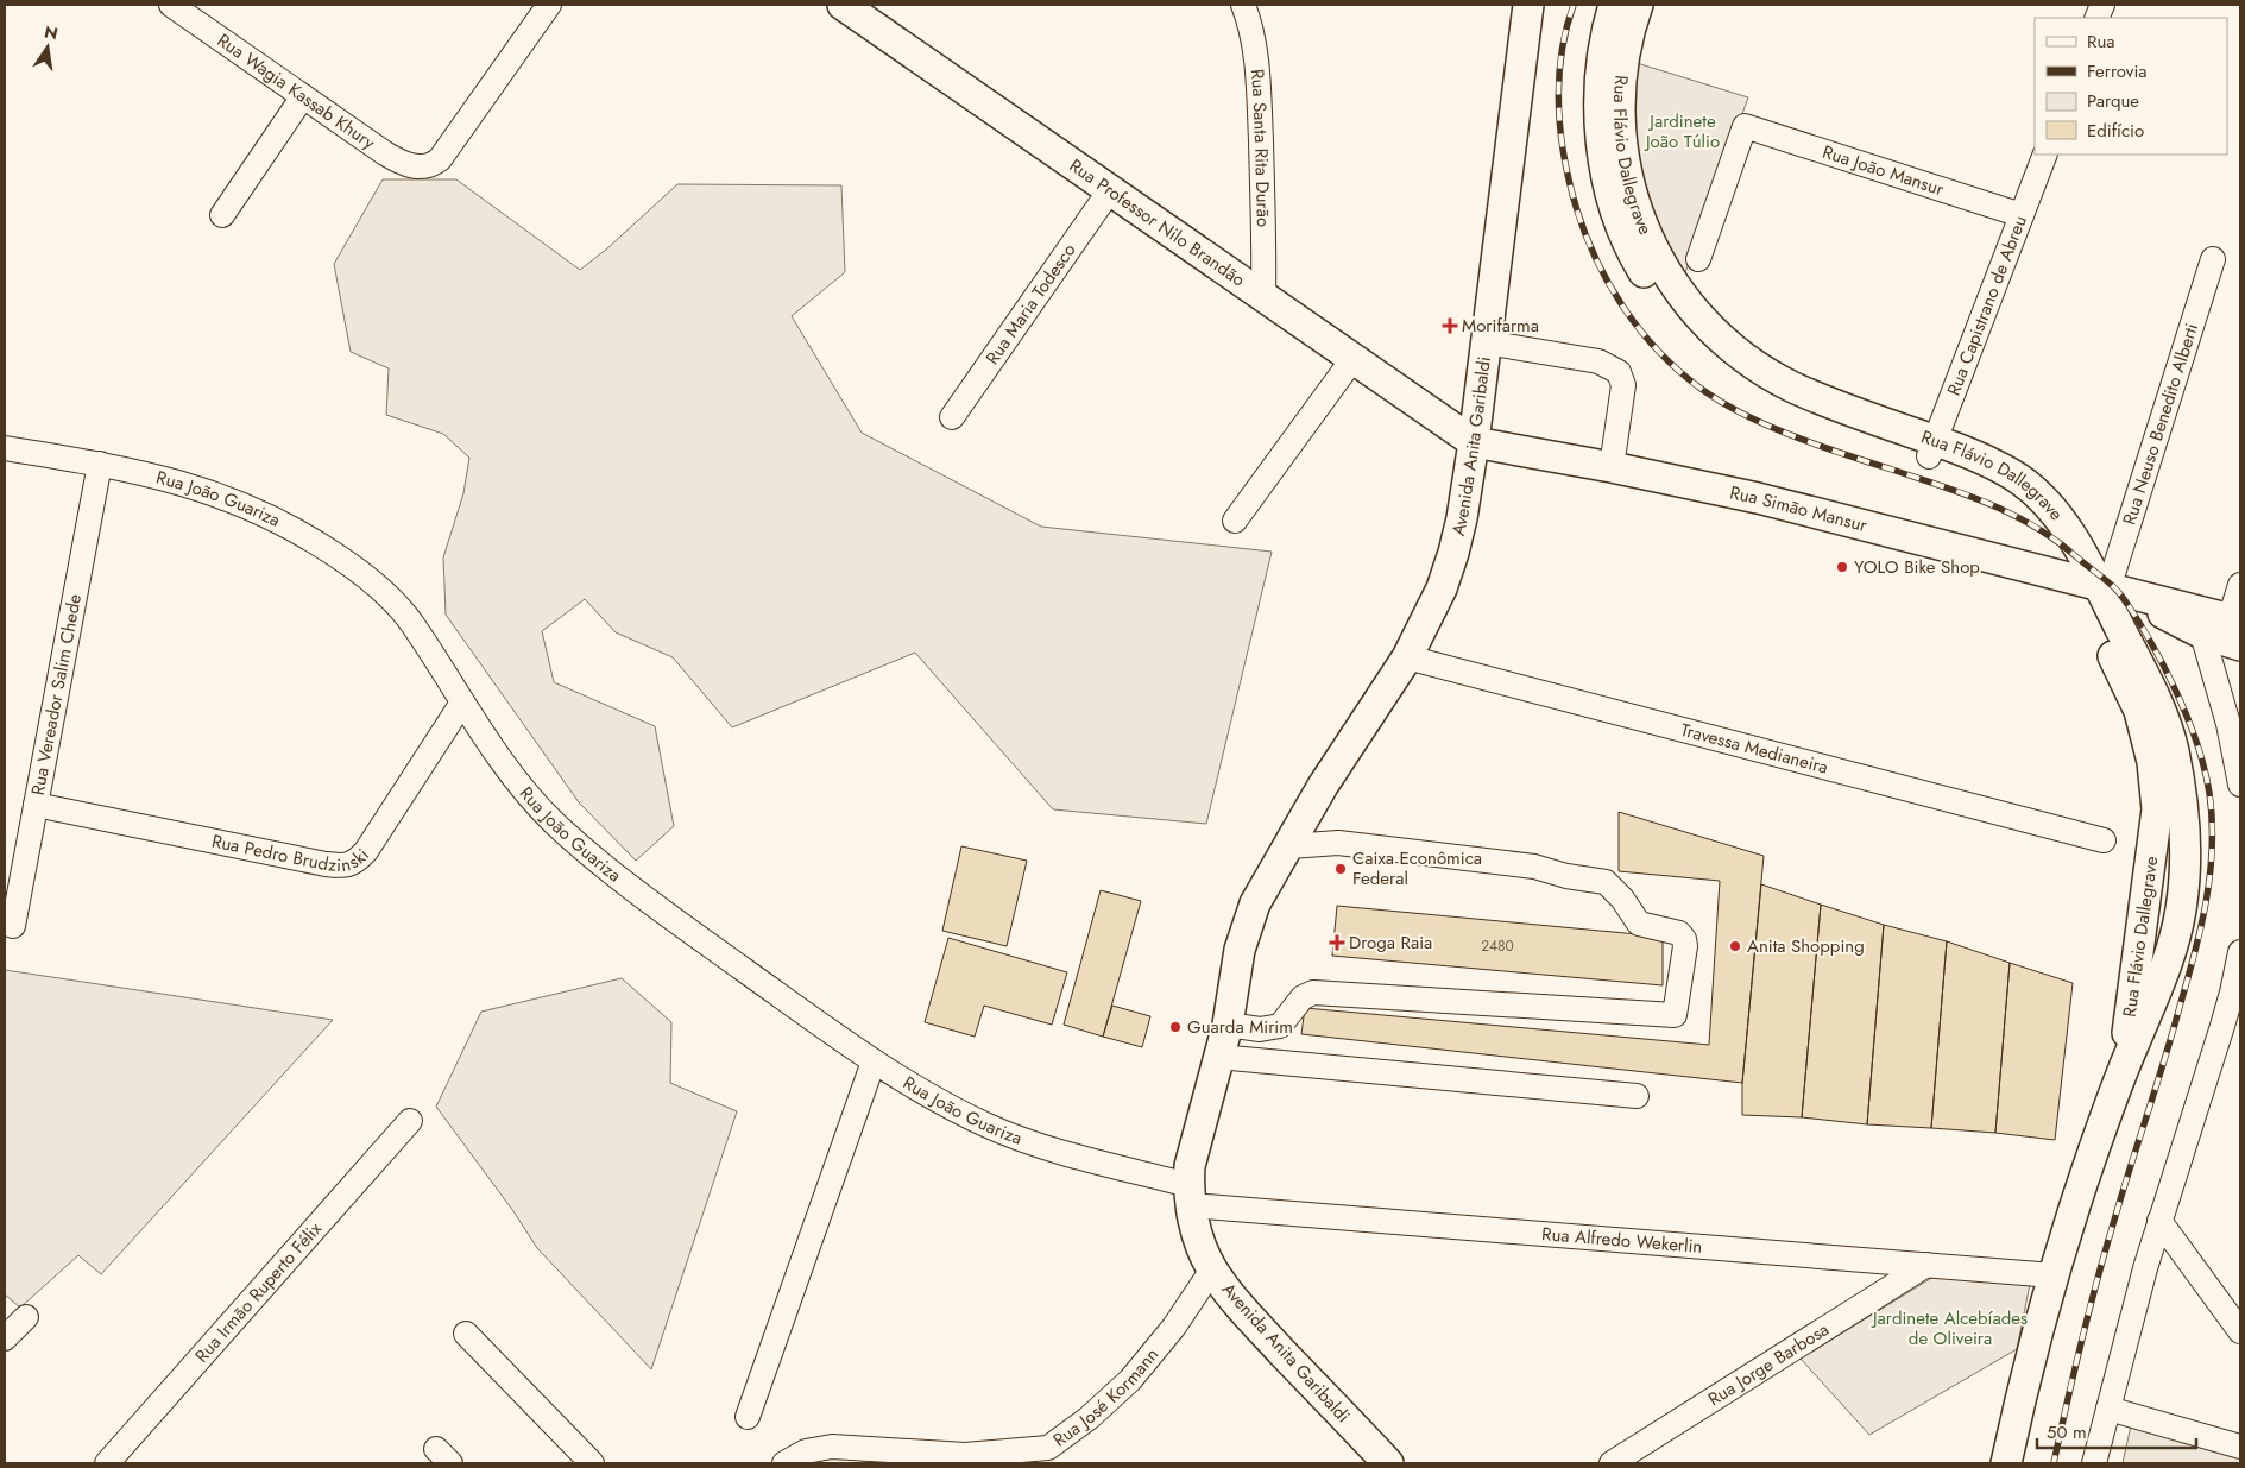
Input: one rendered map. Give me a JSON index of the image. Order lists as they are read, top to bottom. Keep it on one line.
{"streets":{"main road":["Rua Flávio Dallegrave","Rua Professor Nilo Brandão","Avenida Anita Garibaldi","Rua Simão Mansur"],"street":["Rua Wagia Kassab Khury","Rua Santa Rita Durão","Rua João Mansur","Rua Maria Todesco","Rua Capistrano de Abreu","Rua Neuso Benedito Alberti","Rua João Guariza","Rua Vereador Salim Chede","Travessa Medianeira","Rua Pedro Brudzinski","Rua Alfredo Wekerlin","Rua Irmão Ruperto Félix","Rua Jorge Barbosa","Rua José Kormann"]},"crossings":[["Rua Santa Rita Durão","Rua Professor Nilo Brandão"],["Rua Flávio Dallegrave","Rua Capistrano de Abreu"],["Rua Flávio Dallegrave","Rua Neuso Benedito Alberti"],["Rua Flávio Dallegrave","Rua Simão Mansur"],["Rua Flávio Dallegrave","Rua Alfredo Wekerlin"],["Rua João Mansur","Rua Capistrano de Abreu"],["Rua Professor Nilo Brandão","Rua Maria Todesco"],["Rua Professor Nilo Brandão","Avenida Anita Garibaldi"],["Rua Professor Nilo Brandão","Rua Simão Mansur"],["Rua Neuso Benedito Alberti","Rua Simão Mansur"],["Avenida Anita Garibaldi","Rua João Guariza"],["Avenida Anita Garibaldi","Rua Simão Mansur"],["Avenida Anita Garibaldi","Travessa Medianeira"],["Avenida Anita Garibaldi","Rua Alfredo Wekerlin"],["Avenida Anita Garibaldi","Rua José Kormann"],["Rua João Guariza","Rua Vereador Salim Chede"],["Rua João Guariza","Rua Pedro Brudzinski"],["Rua João Guariza","Rua Alfredo Wekerlin"],["Rua Vereador Salim Chede","Rua Pedro Brudzinski"],["Rua Alfredo Wekerlin","Rua Jorge Barbosa"]],"parks":["Jardinete João Túlio","Jardinete Alcebíades de Oliveira"],"places":{"health":["Morifarma","Droga Raia"],"other":["YOLO Bike Shop","Caixa Econômica Federal","Anita Shopping","Guarda Mirim"]},"house_numbers":["2480"],"legend":["Rua","Ferrovia","Parque","Edifício"],"scale_bar":"50 m","north":"top"}
